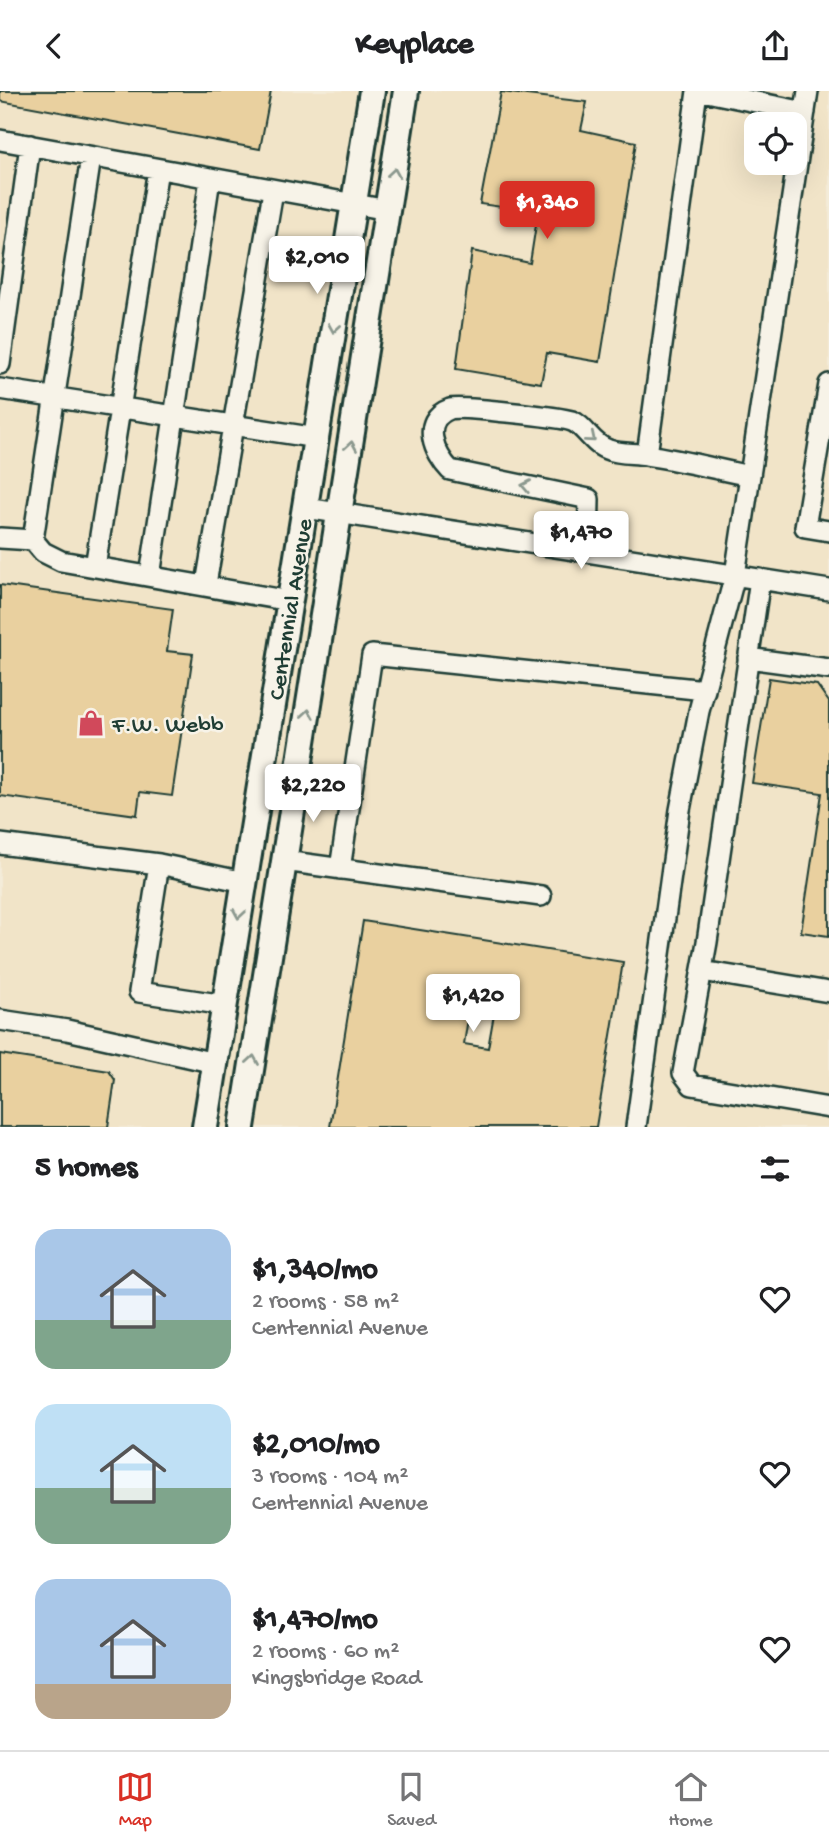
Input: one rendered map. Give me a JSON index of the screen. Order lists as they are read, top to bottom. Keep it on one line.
{"streets":{"main road":["Centennial Avenue"]},"places":{"shop":["F.W. Webb"]},"page":{"header":"Keyplace","price":["$1,340","$2,010","$1,470","$2,220","$1,420"],"heading":"5 homes","list":[{"name":"$1,340/mo","note":"2 rooms · 58 m² · Centennial Avenue"},{"name":"$2,010/mo","note":"3 rooms · 104 m² · Centennial Avenue"},{"name":"$1,470/mo","note":"2 rooms · 60 m² · Kingsbridge Road"}],"tabs":["Map","Saved","Home"]}}
